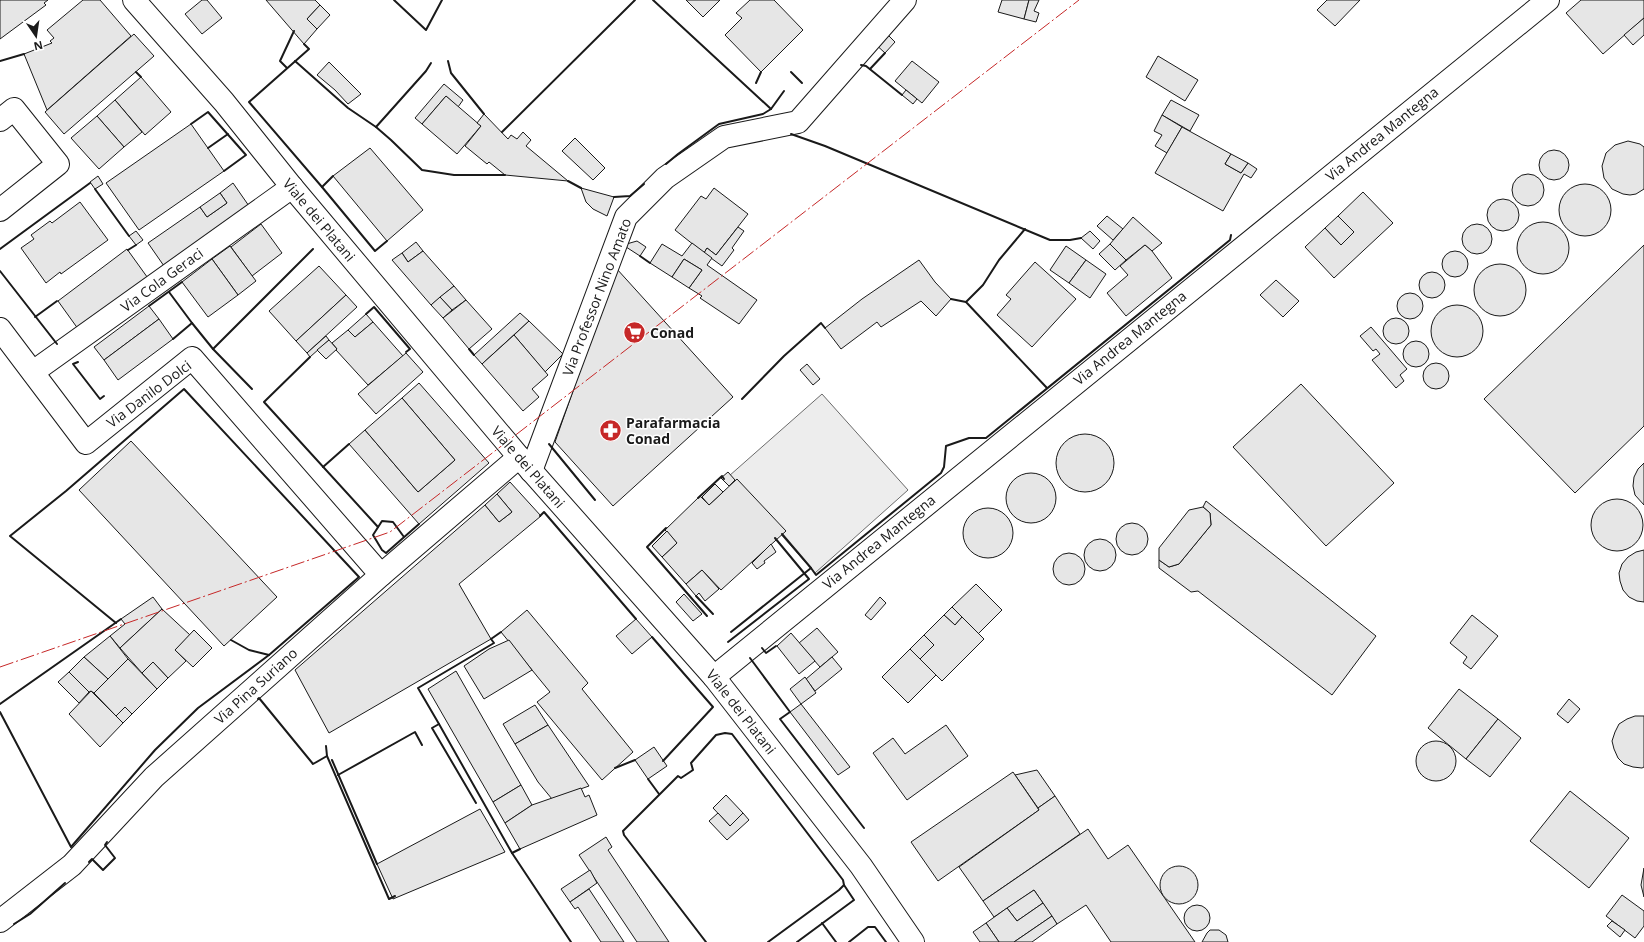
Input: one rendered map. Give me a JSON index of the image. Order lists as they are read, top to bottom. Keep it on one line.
{"streets":{"street":["Via Andrea Mantegna","Viale dei Platani","Via Cola Geraci","Via Professor Nino Amato","Via Danilo Dolci","Via Pina Suriano"]},"crossings":[["Via Andrea Mantegna","Viale dei Platani"],["Viale dei Platani","Via Cola Geraci"],["Viale dei Platani","Via Professor Nino Amato"],["Viale dei Platani","Via Pina Suriano"],["Via Cola Geraci","Via Danilo Dolci"],["Via Professor Nino Amato","Via Pina Suriano"],["Via Danilo Dolci","Via Pina Suriano"]],"places":{"supermarket":["Conad"],"pharmacy":["Parafarmacia Conad"]},"north":"bottom"}
